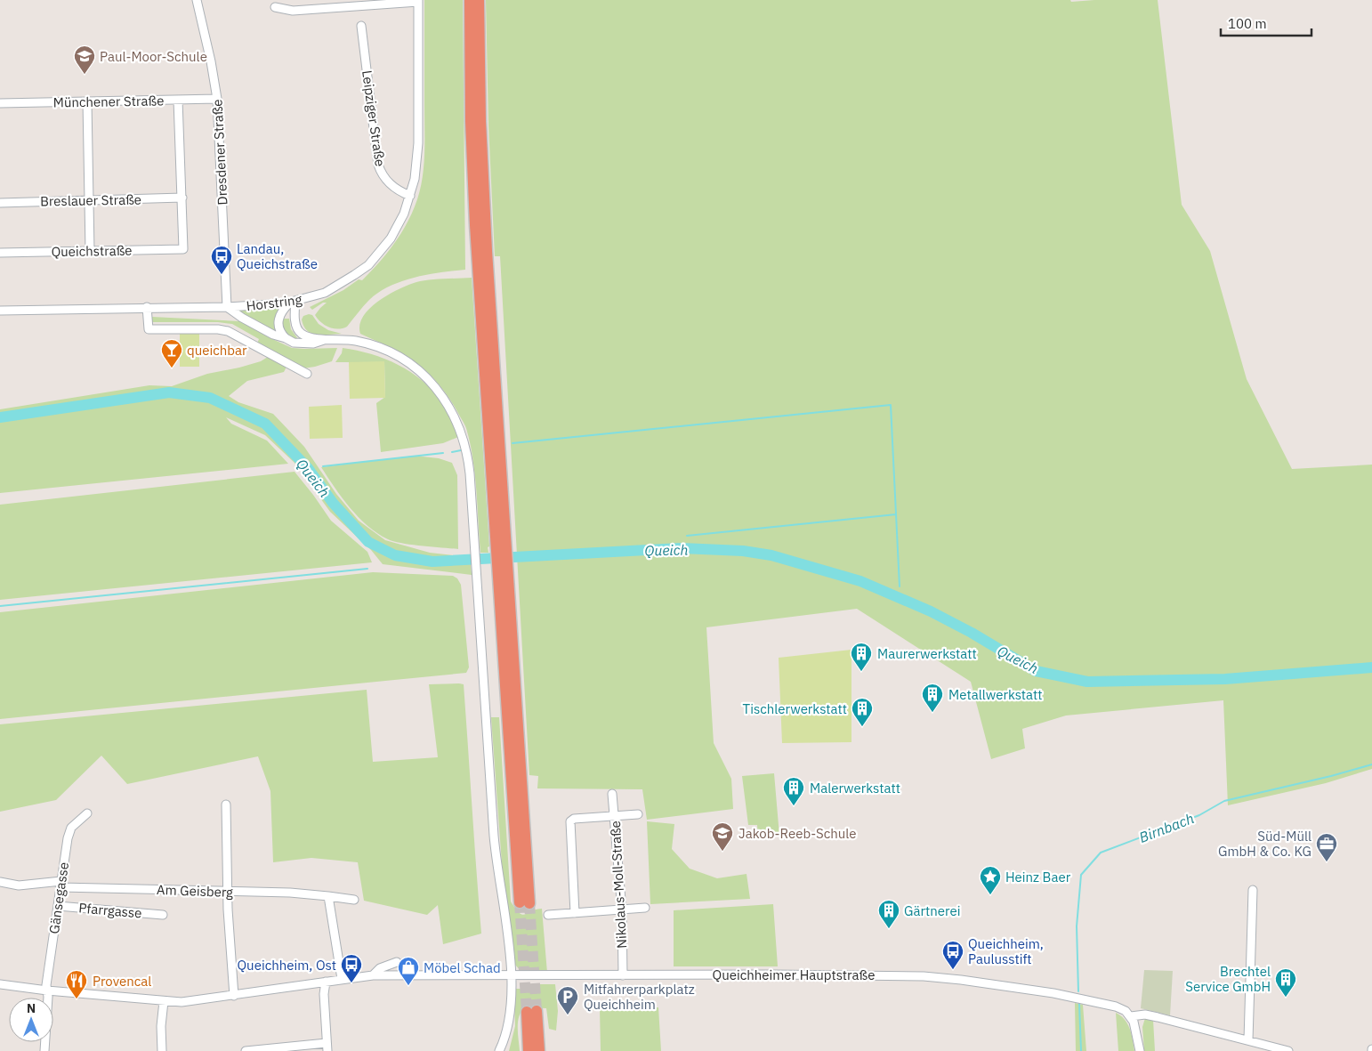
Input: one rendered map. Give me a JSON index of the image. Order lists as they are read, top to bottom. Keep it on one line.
{"streets":{"street":["Münchener Straße","Leipziger Straße","Dresdener Straße","Breslauer Straße","Queichstraße","Horstring","Nikolaus-Moll-Straße","Am Geisberg","Gänsegasse","Pfarrgasse","Queichheimer Hauptstraße"]},"crossings":[["Münchener Straße","Dresdener Straße"],["Leipziger Straße","Horstring"],["Dresdener Straße","Horstring"],["Breslauer Straße","Queichstraße"],["Nikolaus-Moll-Straße","Queichheimer Hauptstraße"],["Am Geisberg","Gänsegasse"],["Gänsegasse","Pfarrgasse"],["Gänsegasse","Queichheimer Hauptstraße"]],"water":["Queich","Birnbach"],"places":{"school or university":["Paul-Moor-Schule","Jakob-Reeb-Schule"],"bus stop":["Landau, Queichstraße","Queichheim, Paulusstift","Queichheim, Ost"],"bar":["queichbar"],"building":["Maurerwerkstatt","Metallwerkstatt","Tischlerwerkstatt","Malerwerkstatt","Gärtnerei","Brechtel Service GmbH"],"office":["Süd-Müll GmbH & Co. KG"],"place":["Heinz Baer"],"shop":["Möbel Schad"],"restaurant":["Provencal"],"parking":["Mitfahrerparkplatz Queichheim"]},"scale_bar":"100 m","north":"top"}
